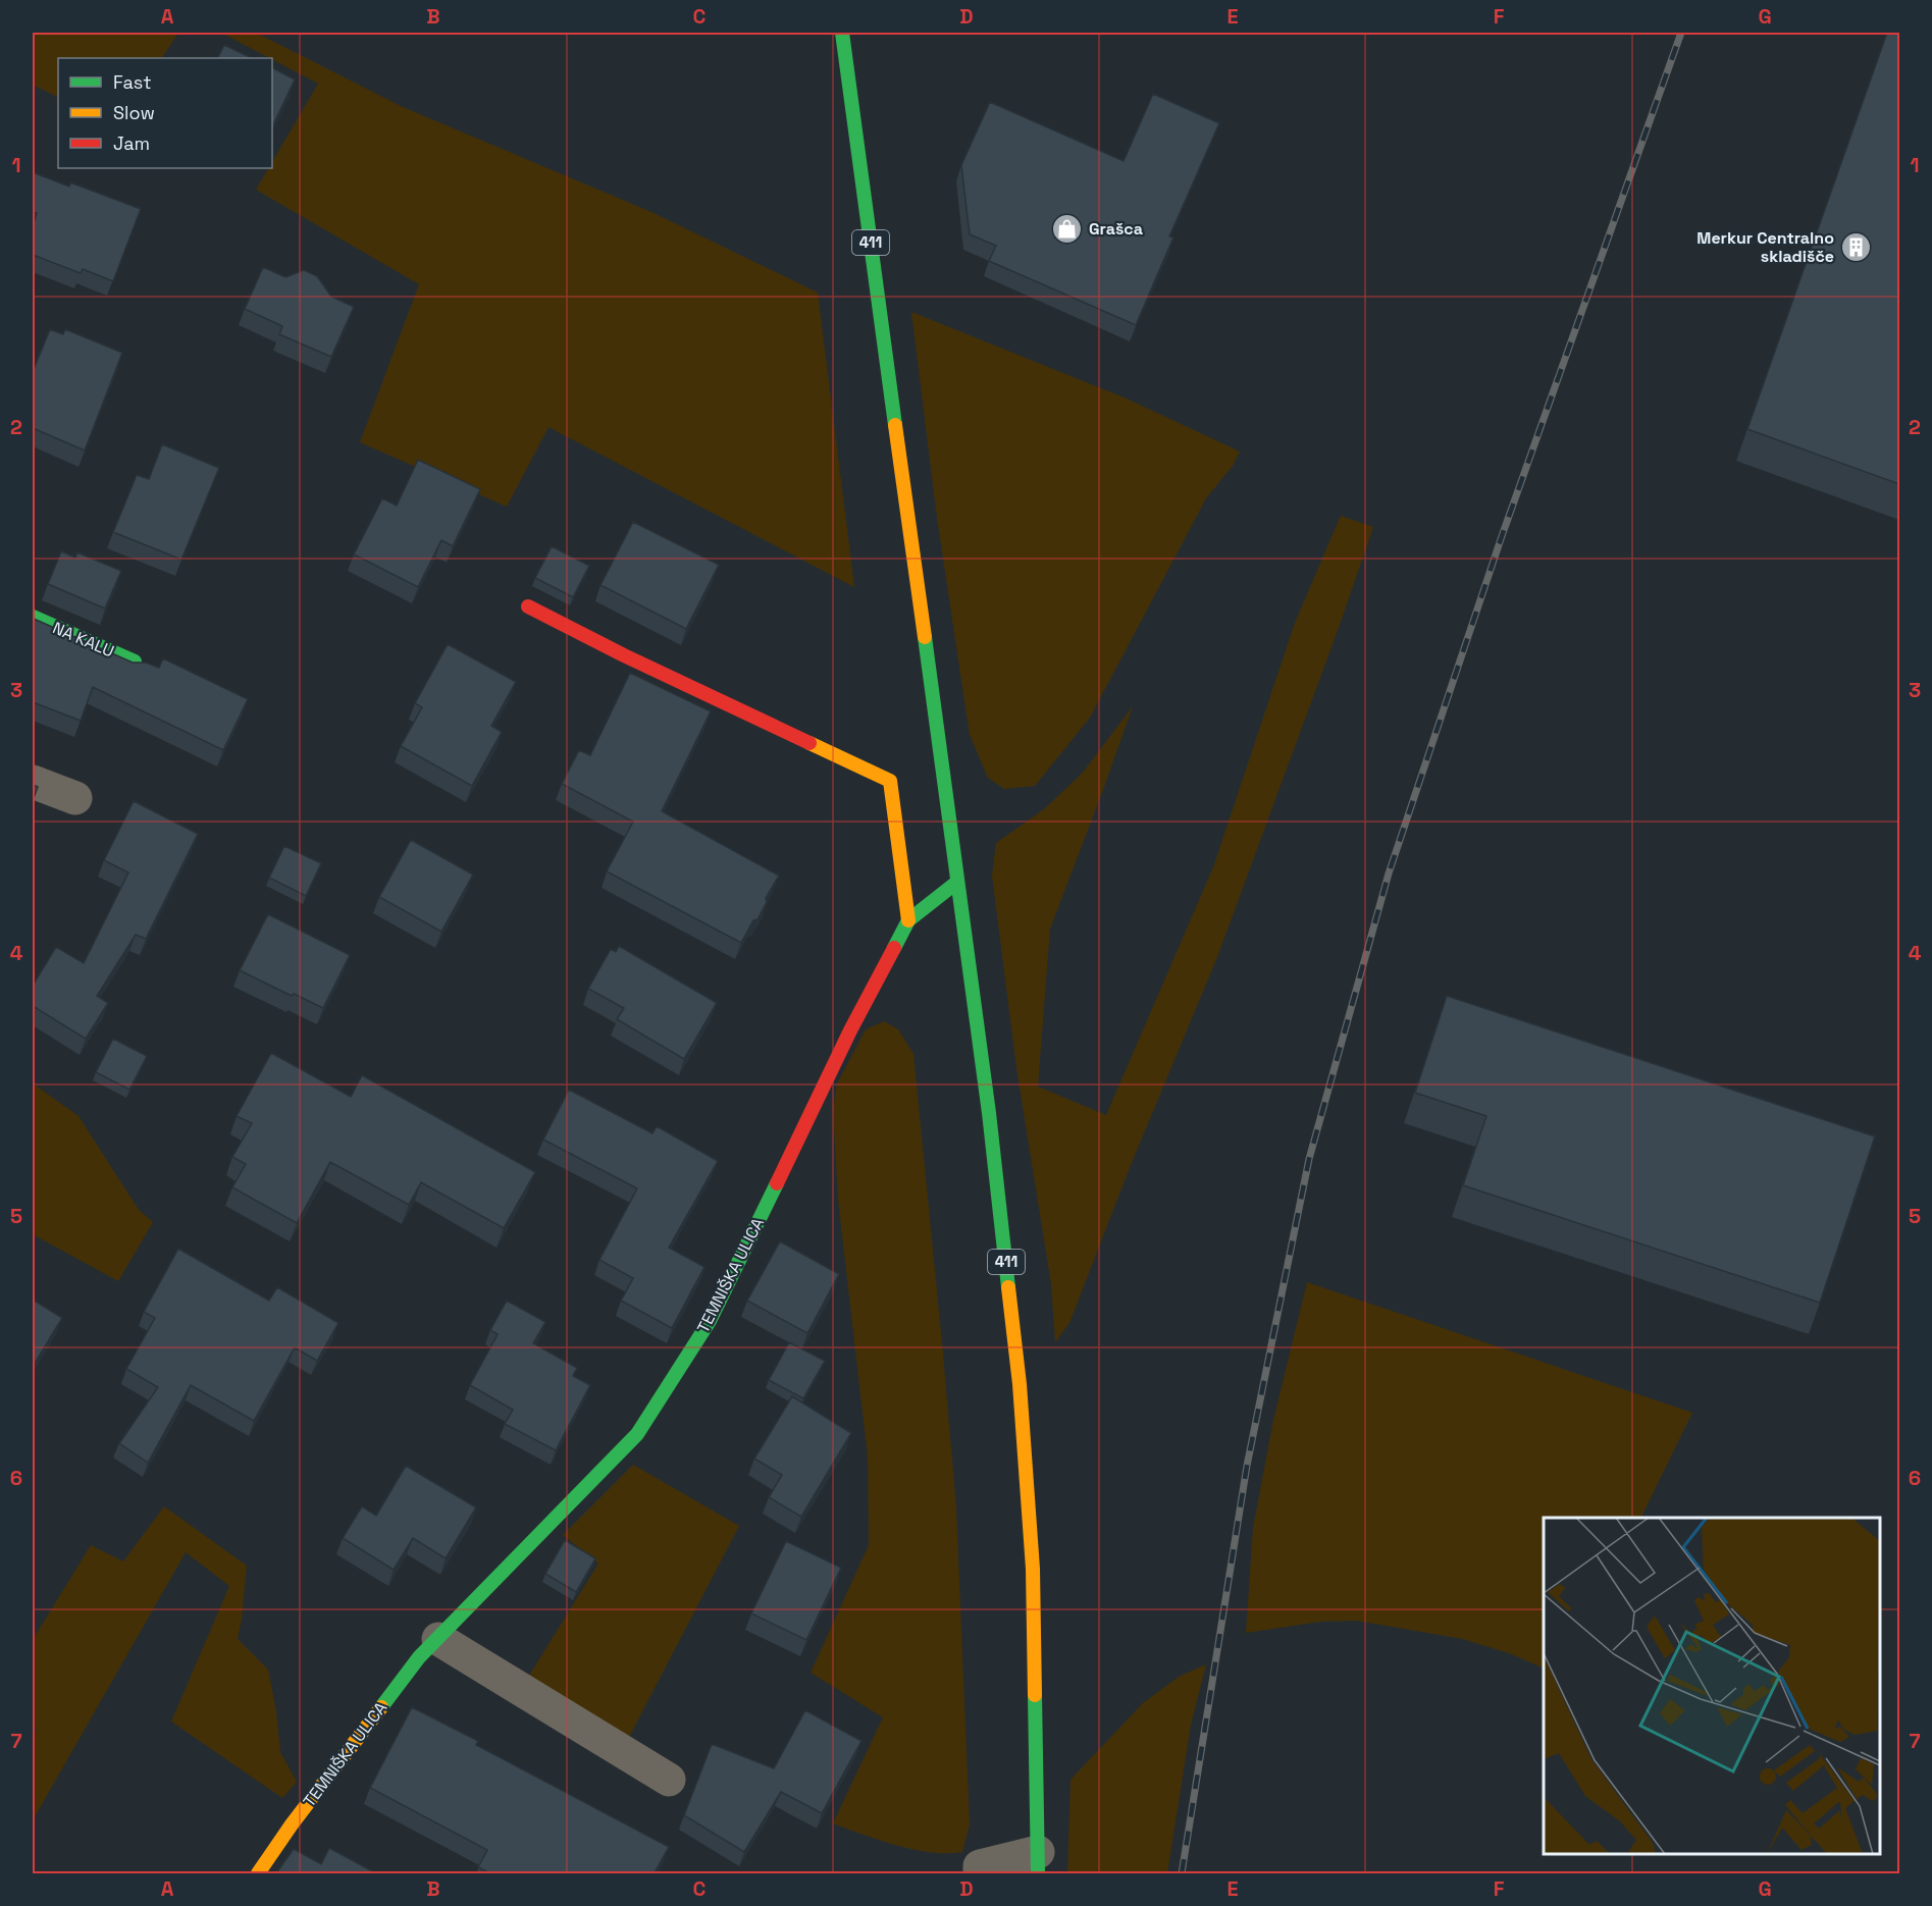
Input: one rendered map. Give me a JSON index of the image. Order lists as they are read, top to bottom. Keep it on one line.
{"streets":{"street":["411","NA KALU","TEMNIŠKA ULICA"]},"places":{"shop":["Grašca"],"building":["Merkur Centralno skladišče"]},"legend":["Fast","Slow","Jam"],"grid":{"columns":["A","B","C","D","E","F","G"],"rows":["1","2","3","4","5","6","7"]}}
